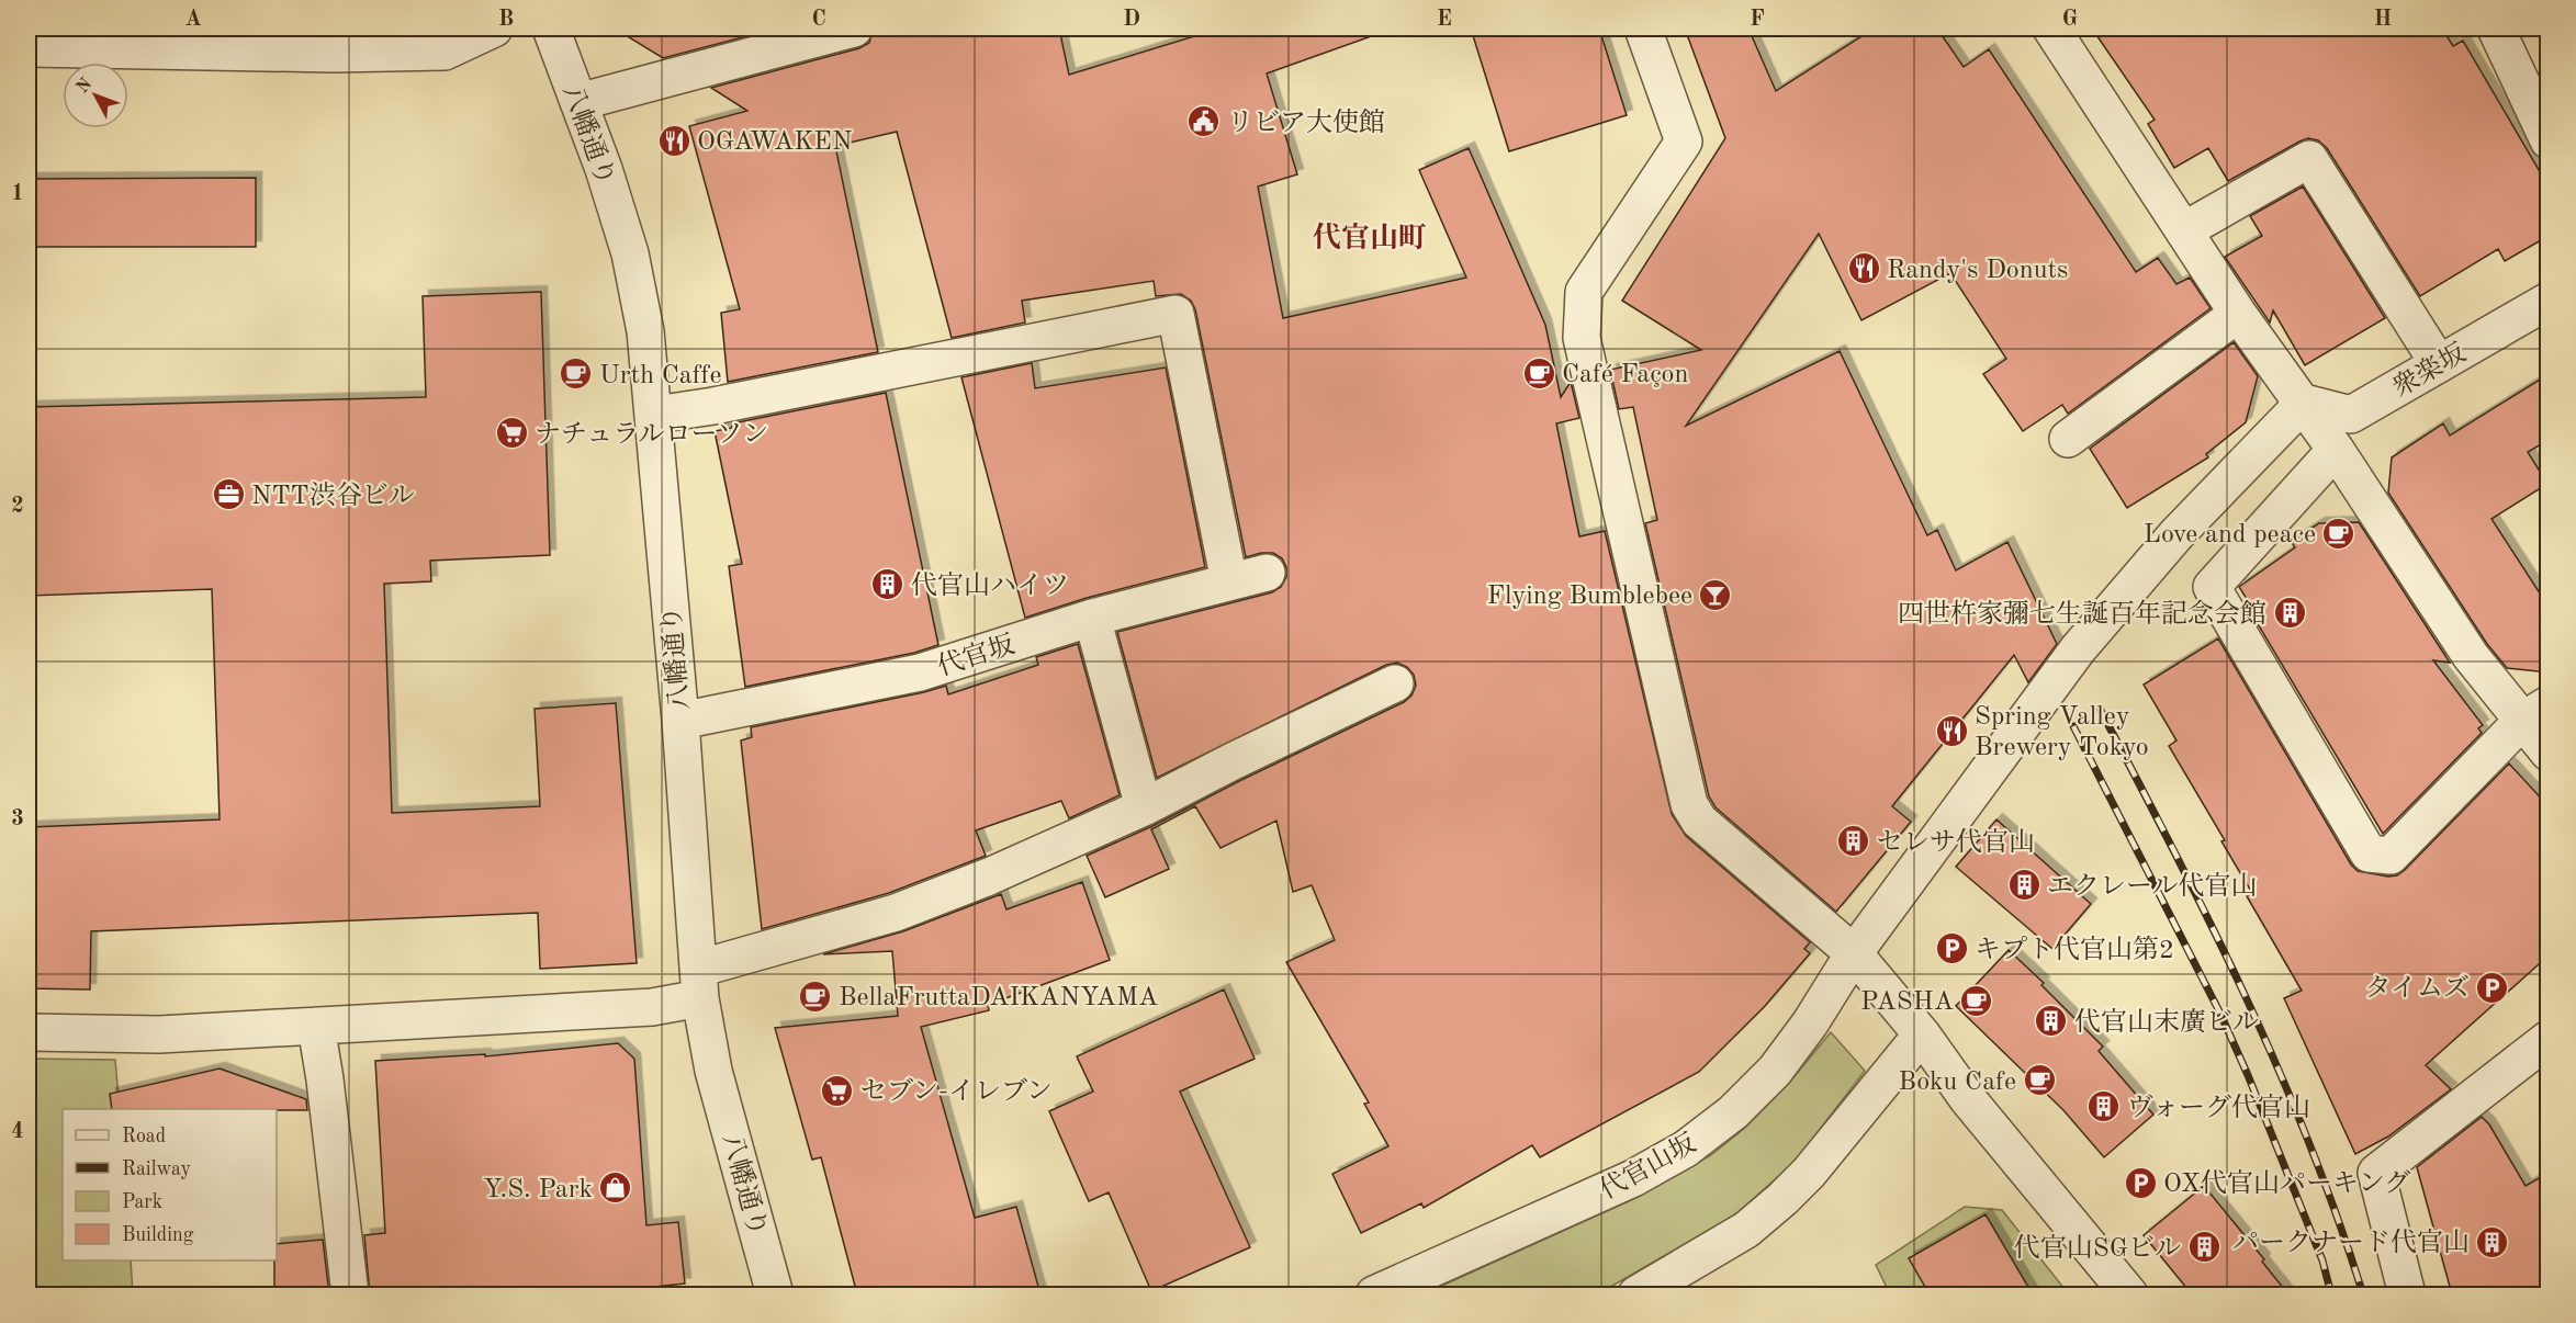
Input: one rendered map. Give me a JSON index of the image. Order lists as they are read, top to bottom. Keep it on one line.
{"streets":{"street":["八幡通り","衆楽坂","代官坂","代官山坂"]},"crossings":[["八幡通り","代官坂"],["衆楽坂","代官山坂"]],"districts":["代官山町"],"places":{"public building":["リビア大使館"],"restaurant":["OGAWAKEN","Randy's Donuts","Spring Valley Brewery Tokyo"],"cafe":["Café Façon","Urth Caffe","Love and peace","BellaFruttaDAIKANYAMA","PASHA","Boku Cafe"],"supermarket":["ナチュラルローソン","セブン-イレブン"],"office":["NTT渋谷ビル"],"building":["代官山ハイツ","四世杵家彌七生誕百年記念会館","セレサ代官山","エクレール代官山","代官山末廣ビル","ヴォーグ代官山","パークナード代官山","代官山SGビル"],"bar":["Flying Bumblebee"],"parking":["キプト代官山第2","タイムズ","OX代官山パーキング"],"shop":["Y.S. Park"]},"legend":["Road","Railway","Park","Building"],"north":"top left","grid":{"columns":["A","B","C","D","E","F","G","H"],"rows":["1","2","3","4"]}}
